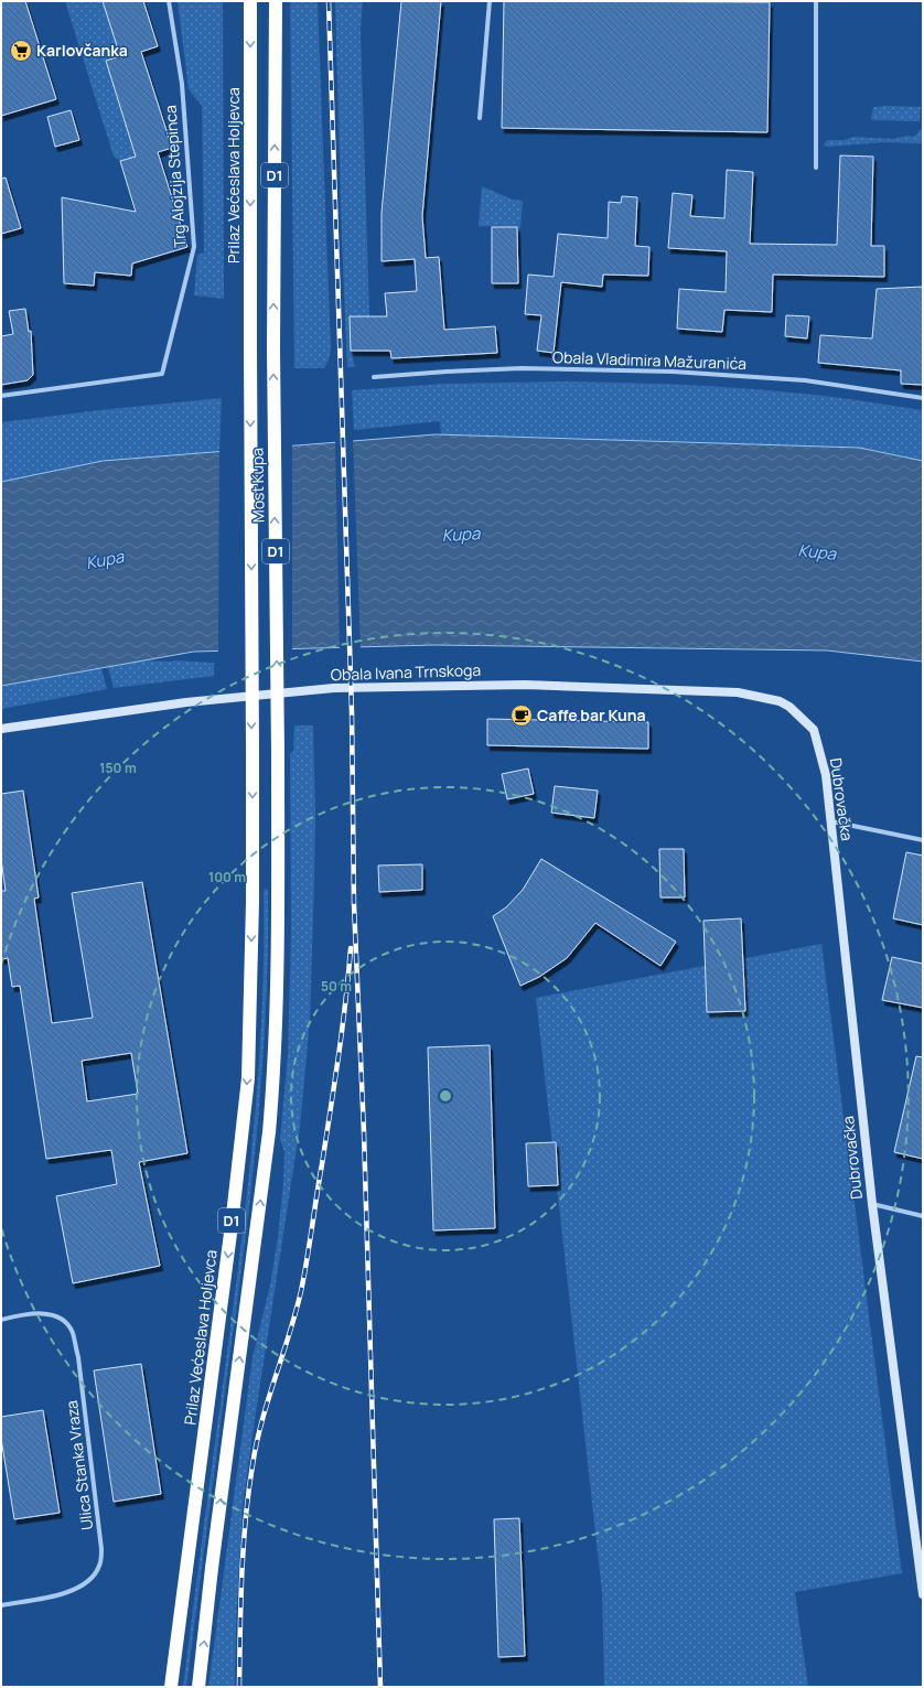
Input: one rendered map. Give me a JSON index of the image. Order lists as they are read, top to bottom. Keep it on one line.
{"streets":{"highway":["Prilaz Većeslava Holjevca","D1","Most Kupa"],"street":["Trg Alojzija Stepinca","Obala Vladimira Mažuranića","Obala Ivana Trnskoga","Dubrovačka","Ulica Stanka Vraza"]},"crossings":[["Prilaz Većeslava Holjevca","Most Kupa"],["Obala Ivana Trnskoga","Dubrovačka"]],"one_way":["Prilaz Većeslava Holjevca"],"water":["Kupa"],"places":{"supermarket":["Karlovčanka"],"cafe":["Caffe bar Kuna"]},"rings":["150 m","100 m","50 m"]}
